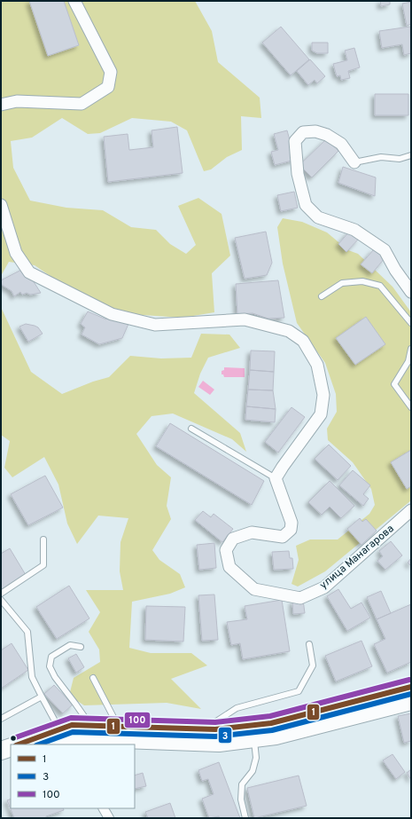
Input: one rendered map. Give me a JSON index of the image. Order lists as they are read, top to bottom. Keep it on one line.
{"streets":{"street":["улица Манагарова"]},"lines":["transit line 100","transit line 1","transit line 3"],"legend":["1","3","100"]}
